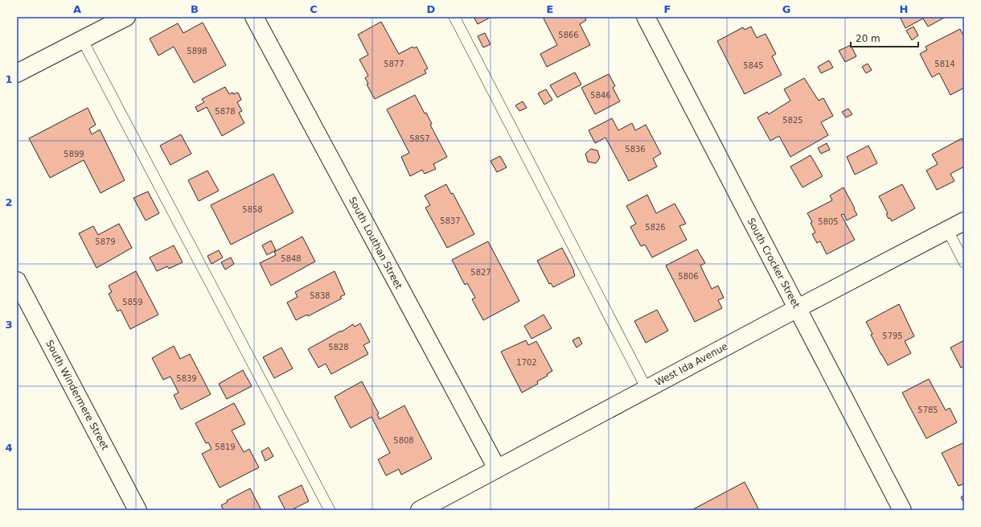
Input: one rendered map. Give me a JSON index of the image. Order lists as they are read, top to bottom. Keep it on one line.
{"streets":{"street":["South Louthan Street","South Crocker Street","West Ida Avenue","South Windermere Street"]},"crossings":[["South Louthan Street","West Ida Avenue"],["South Crocker Street","West Ida Avenue"]],"house_numbers":["5866","5898","5877","5814","5845","5846","5878","5825","5857","5836","5899","5858","5837","5805","5826","5879","5848","5827","5806","5838","5859","5795","5828","1702","5839","5785","5808","5819"],"scale_bar":"20 m","grid":{"columns":["A","B","C","D","E","F","G","H"],"rows":["1","2","3","4"]}}
